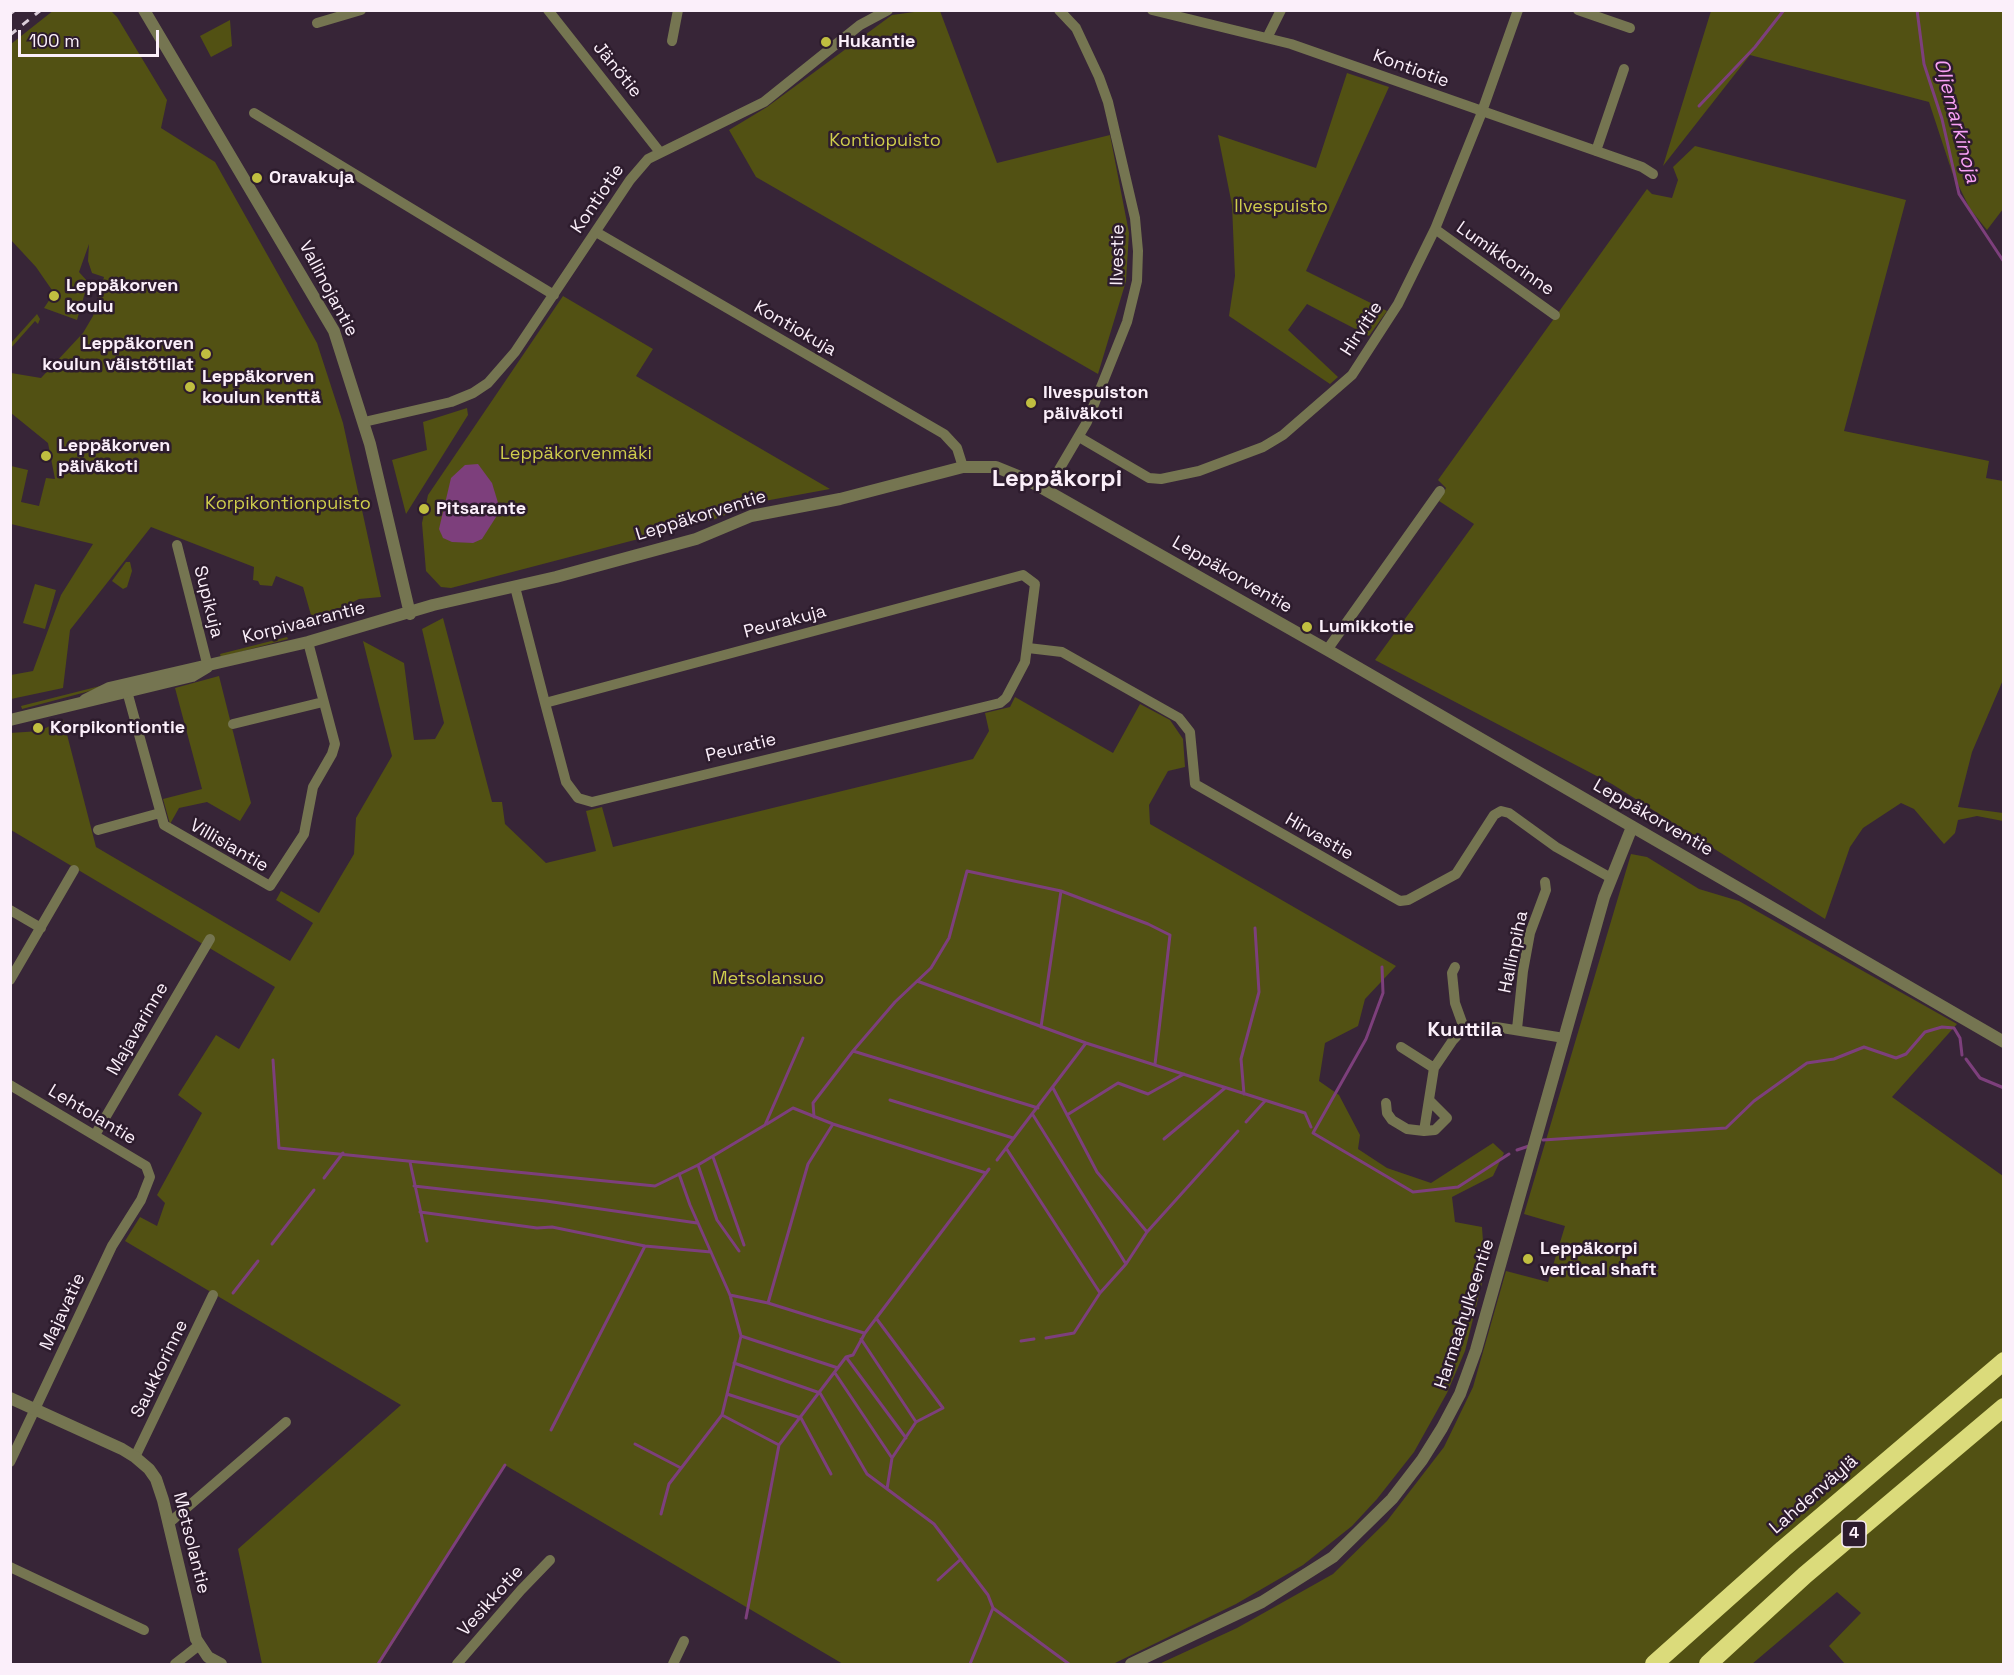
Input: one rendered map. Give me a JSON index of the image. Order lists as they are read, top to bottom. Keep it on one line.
{"streets":{"highway":["Lahdenväylä","4"],"street":["Kontiotie","Jänötie","Ilvestie","Lumikkorinne","Vallinojantie","Kontiokuja","Hirvitie","Leppäkorventie","Supikuja","Peurakuja","Korpivaarantie","Peuratie","Hirvastie","Villisiantie","Hallinpiha","Majavarinne","Lehtolantie","Majavatie","Harmaahylkeentie","Saukkorinne","Metsolantie","Vesikkotie"]},"crossings":[["Kontiotie","Jänötie"],["Kontiotie","Vallinojantie"],["Kontiotie","Kontiokuja"],["Kontiotie","Hirvitie"],["Ilvestie","Hirvitie"],["Ilvestie","Leppäkorventie"],["Lumikkorinne","Hirvitie"],["Vallinojantie","Leppäkorventie"],["Vallinojantie","Korpivaarantie"],["Kontiokuja","Leppäkorventie"],["Leppäkorventie","Korpivaarantie"],["Leppäkorventie","Peuratie"],["Leppäkorventie","Harmaahylkeentie"],["Supikuja","Korpivaarantie"],["Peurakuja","Peuratie"],["Korpivaarantie","Villisiantie"],["Peuratie","Hirvastie"],["Hirvastie","Harmaahylkeentie"],["Majavarinne","Lehtolantie"],["Lehtolantie","Majavatie"],["Majavatie","Metsolantie"],["Saukkorinne","Metsolantie"]],"districts":["Leppäkorpi","Kuuttila"],"water":["Oljemarkinoja"],"parks":["Kontiopuisto","Ilvespuisto","Leppäkorvenmäki","Korpikontionpuisto","Metsolansuo"],"places":["Hukantie","Oravakuja","Leppäkorven koulu","Leppäkorven koulun väistötilat","Leppäkorven koulun kenttä","Ilvespuiston päiväkoti","Leppäkorven päiväkoti","Pitsarante","Lumikkotie","Korpikontiontie","Leppäkorpi vertical shaft"],"scale_bar":"100 m"}
